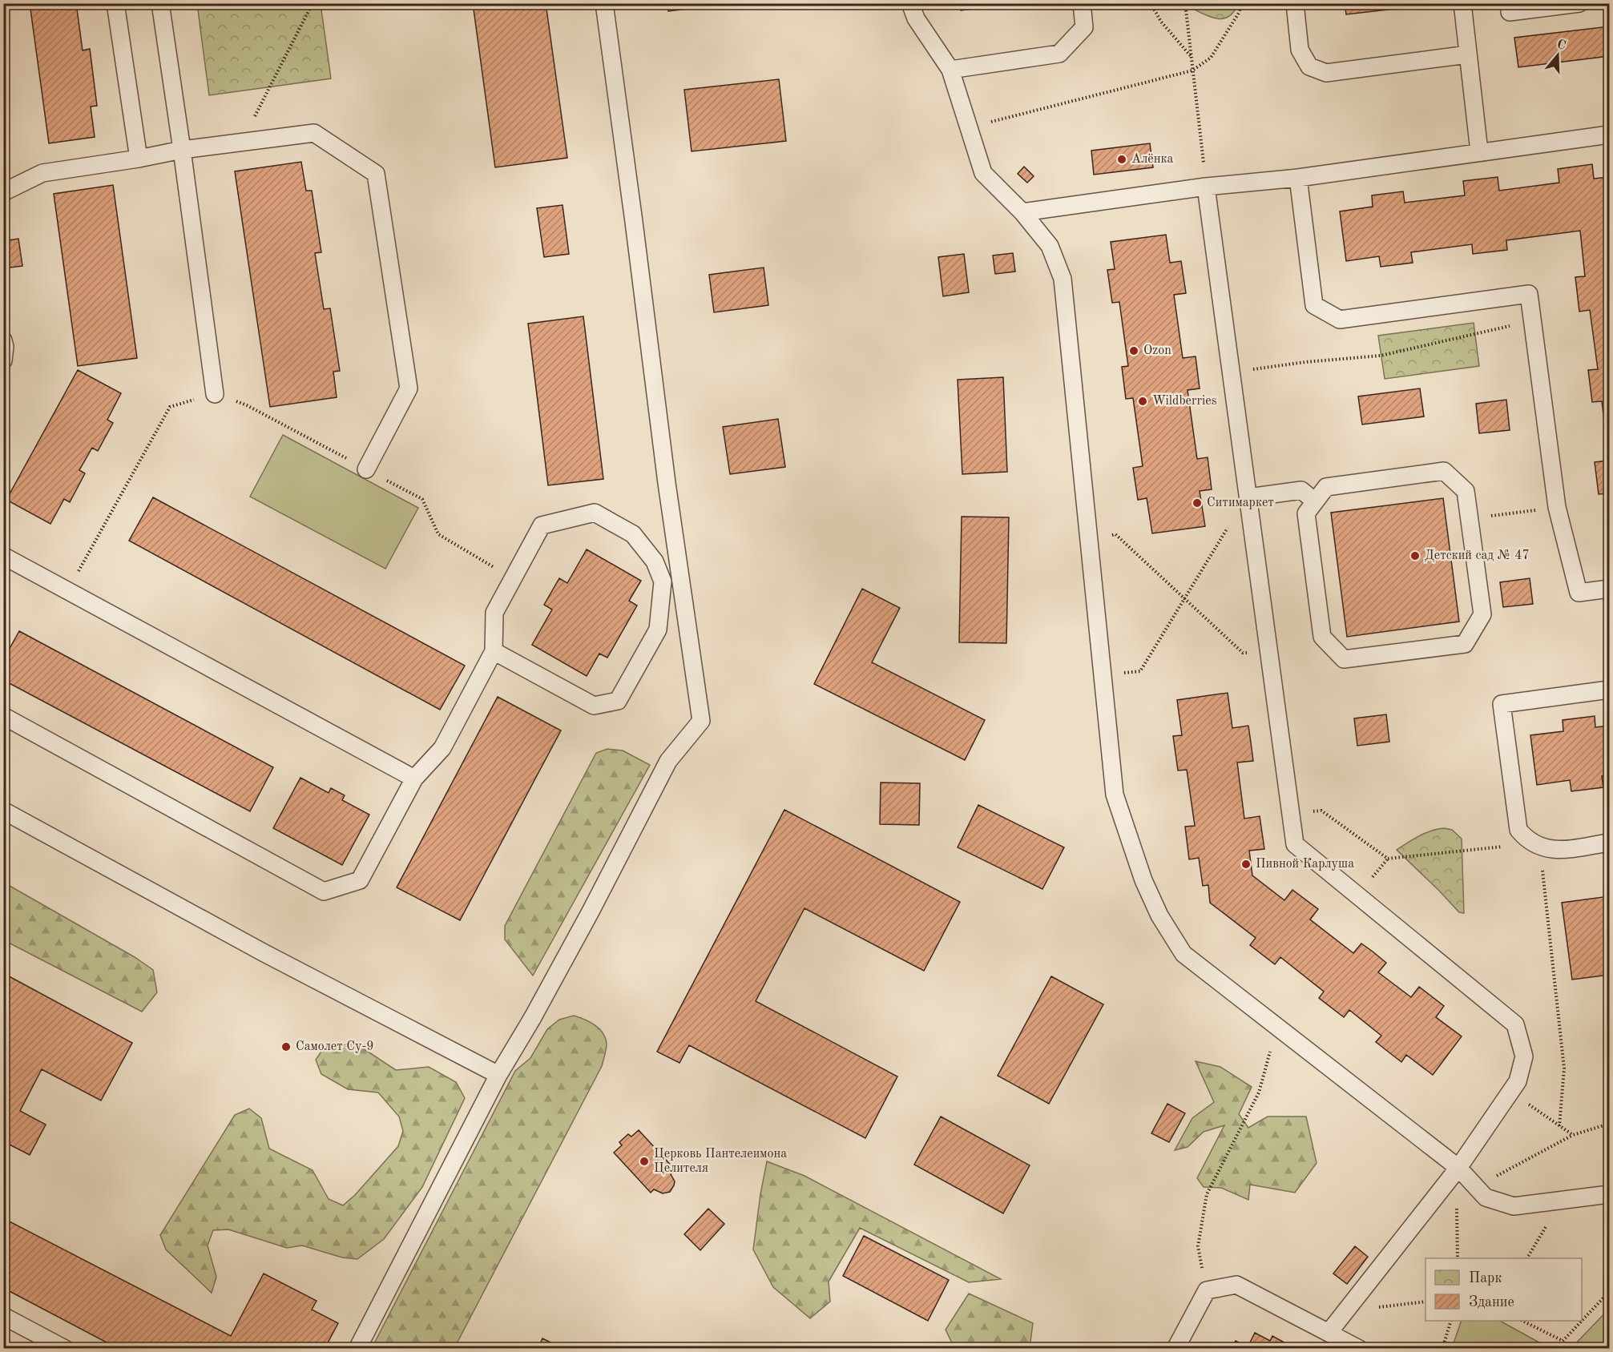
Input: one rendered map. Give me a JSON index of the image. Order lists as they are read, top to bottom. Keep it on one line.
{"places":["Алёнка","Ozon","Wildberries","Ситимаркет","Детский сад № 47","Пивной Карлуша","Самолет Су-9","Церковь Пантелеимона Целителя"],"legend":["Парк","Здание"],"north":"top"}
